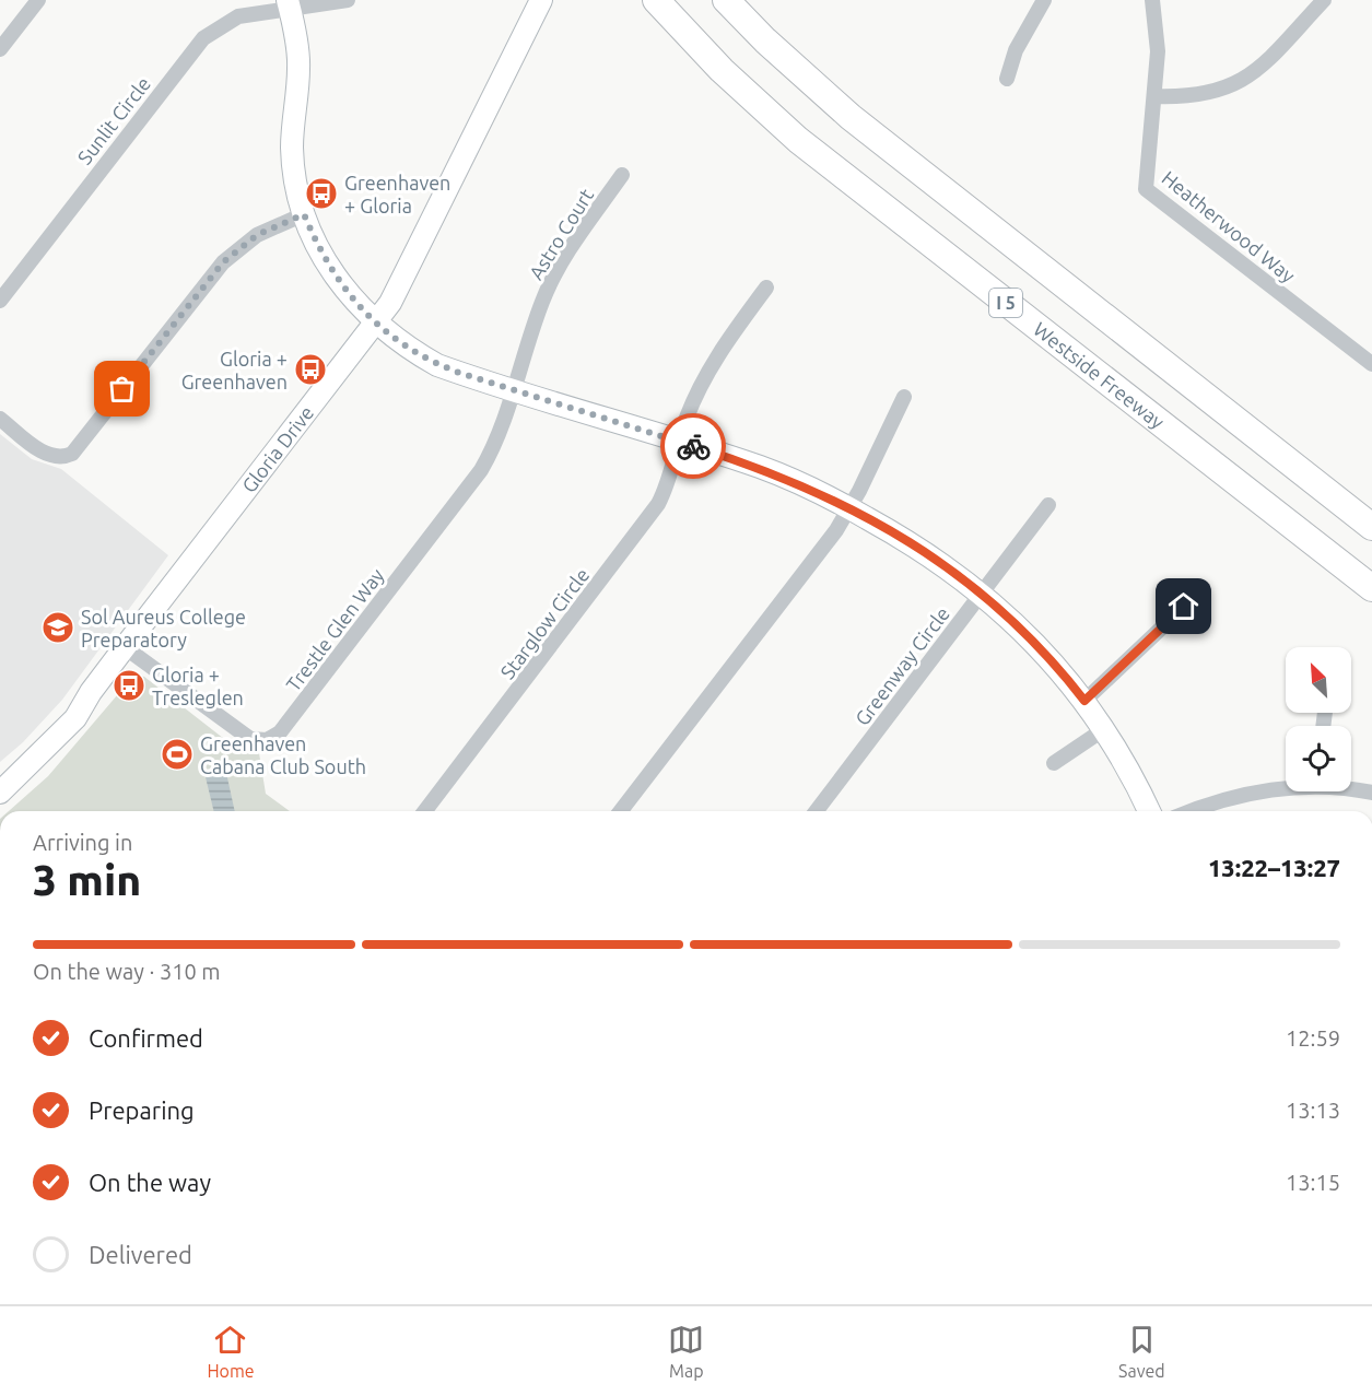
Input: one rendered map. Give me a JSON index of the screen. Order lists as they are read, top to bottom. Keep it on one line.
{"streets":{"highway":["I 5","Westside Freeway"],"street":["Sunlit Circle","Heatherwood Way","Astro Court","Gloria Drive","Starglow Circle","Trestle Glen Way","Greenway Circle"]},"crossings":[["Astro Court","Trestle Glen Way"],["Gloria Drive","Trestle Glen Way"]],"places":{"bus stop":["Greenhaven + Gloria","Gloria + Greenhaven","Gloria + Tresleglen"],"school or university":["Sol Aureus College Preparatory"],"sports":["Greenhaven Cabana Club South"]},"north":"top left","page":{"heading":["3 min","Arriving in","13:22–13:27"],"bar":"On the way · 310 m","list":[["Confirmed","12:59"],["Preparing","13:13"],["On the way","13:15"],"Delivered"],"tabs":["Home","Map","Saved"]}}
